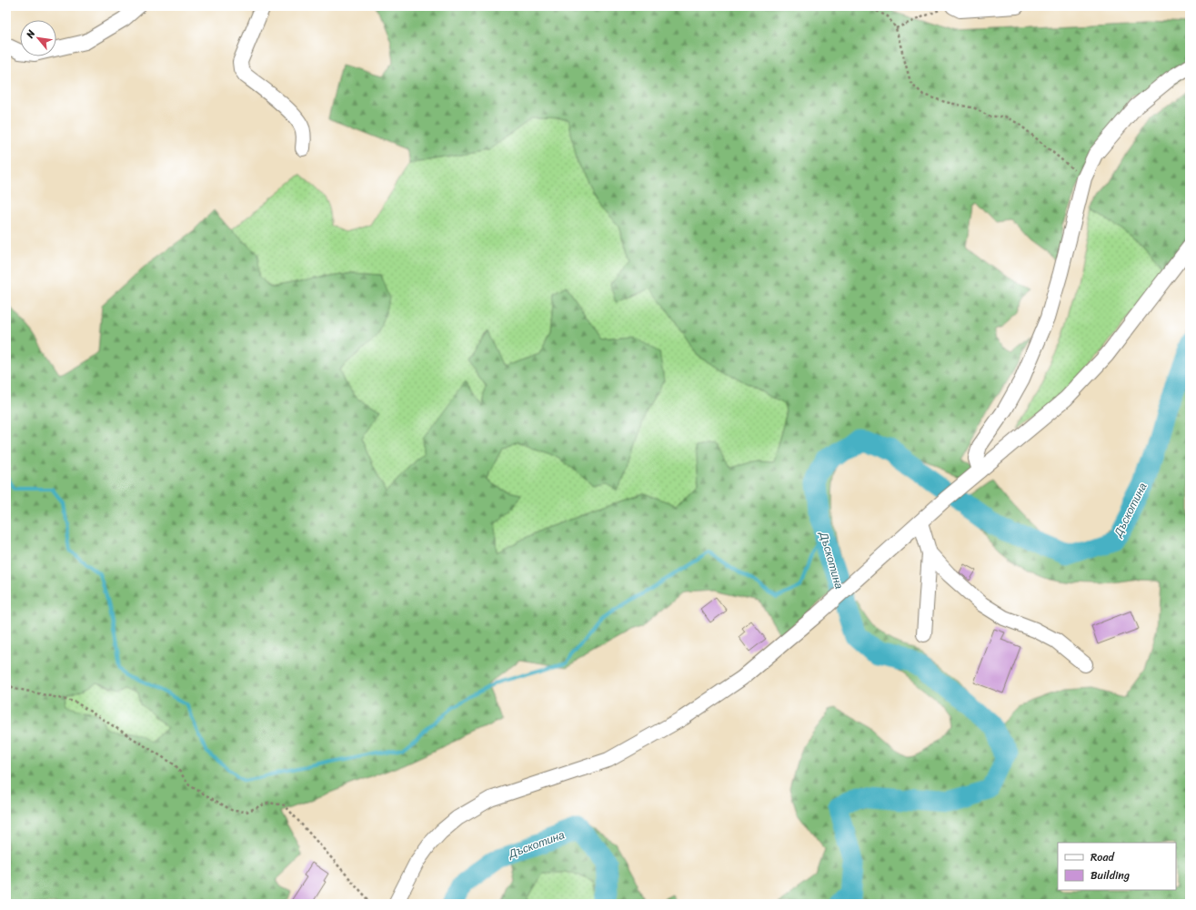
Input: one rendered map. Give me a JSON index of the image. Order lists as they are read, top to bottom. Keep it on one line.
{"water":["Дъскотина"],"legend":["Road","Building"],"north":"top left"}
